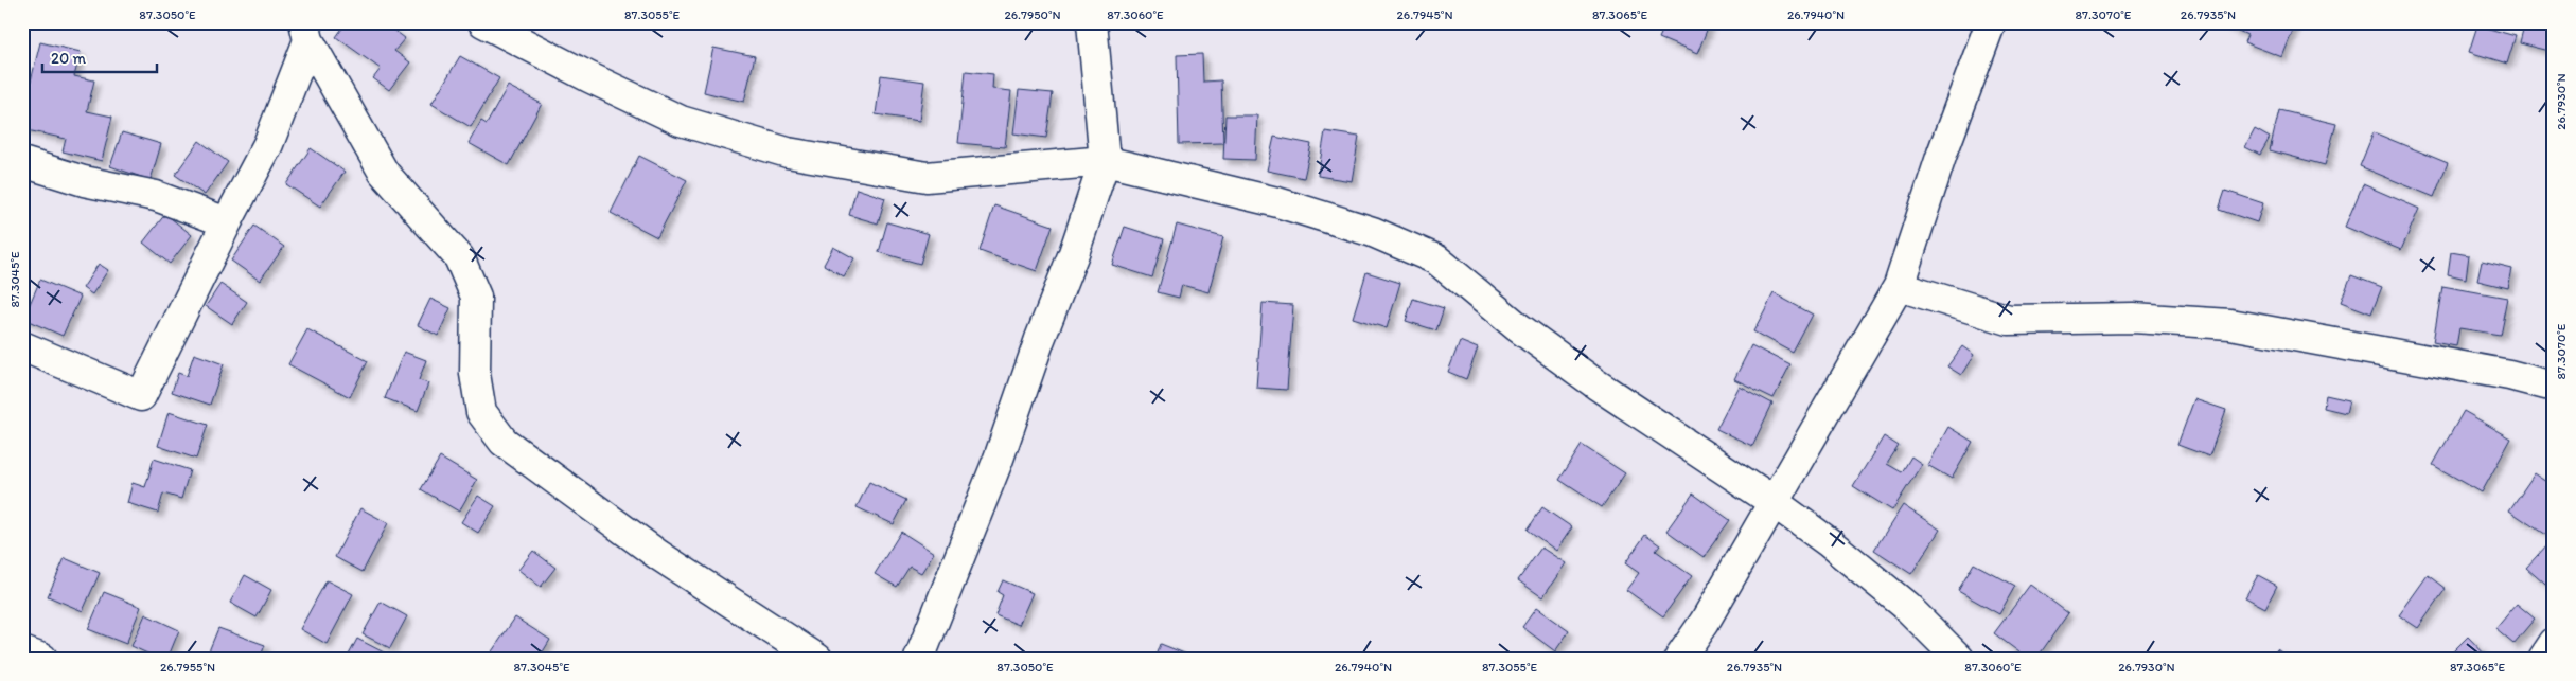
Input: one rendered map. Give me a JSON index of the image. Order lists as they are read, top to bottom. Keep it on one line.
{"scale_bar":"20 m","coordinates":["87.3050°E","87.3055°E","26.7950°N","87.3060°E","26.7945°N","87.3065°E","26.7940°N","87.3070°E","26.7935°N","26.7930°N","87.3045°E","26.7955°N"]}
